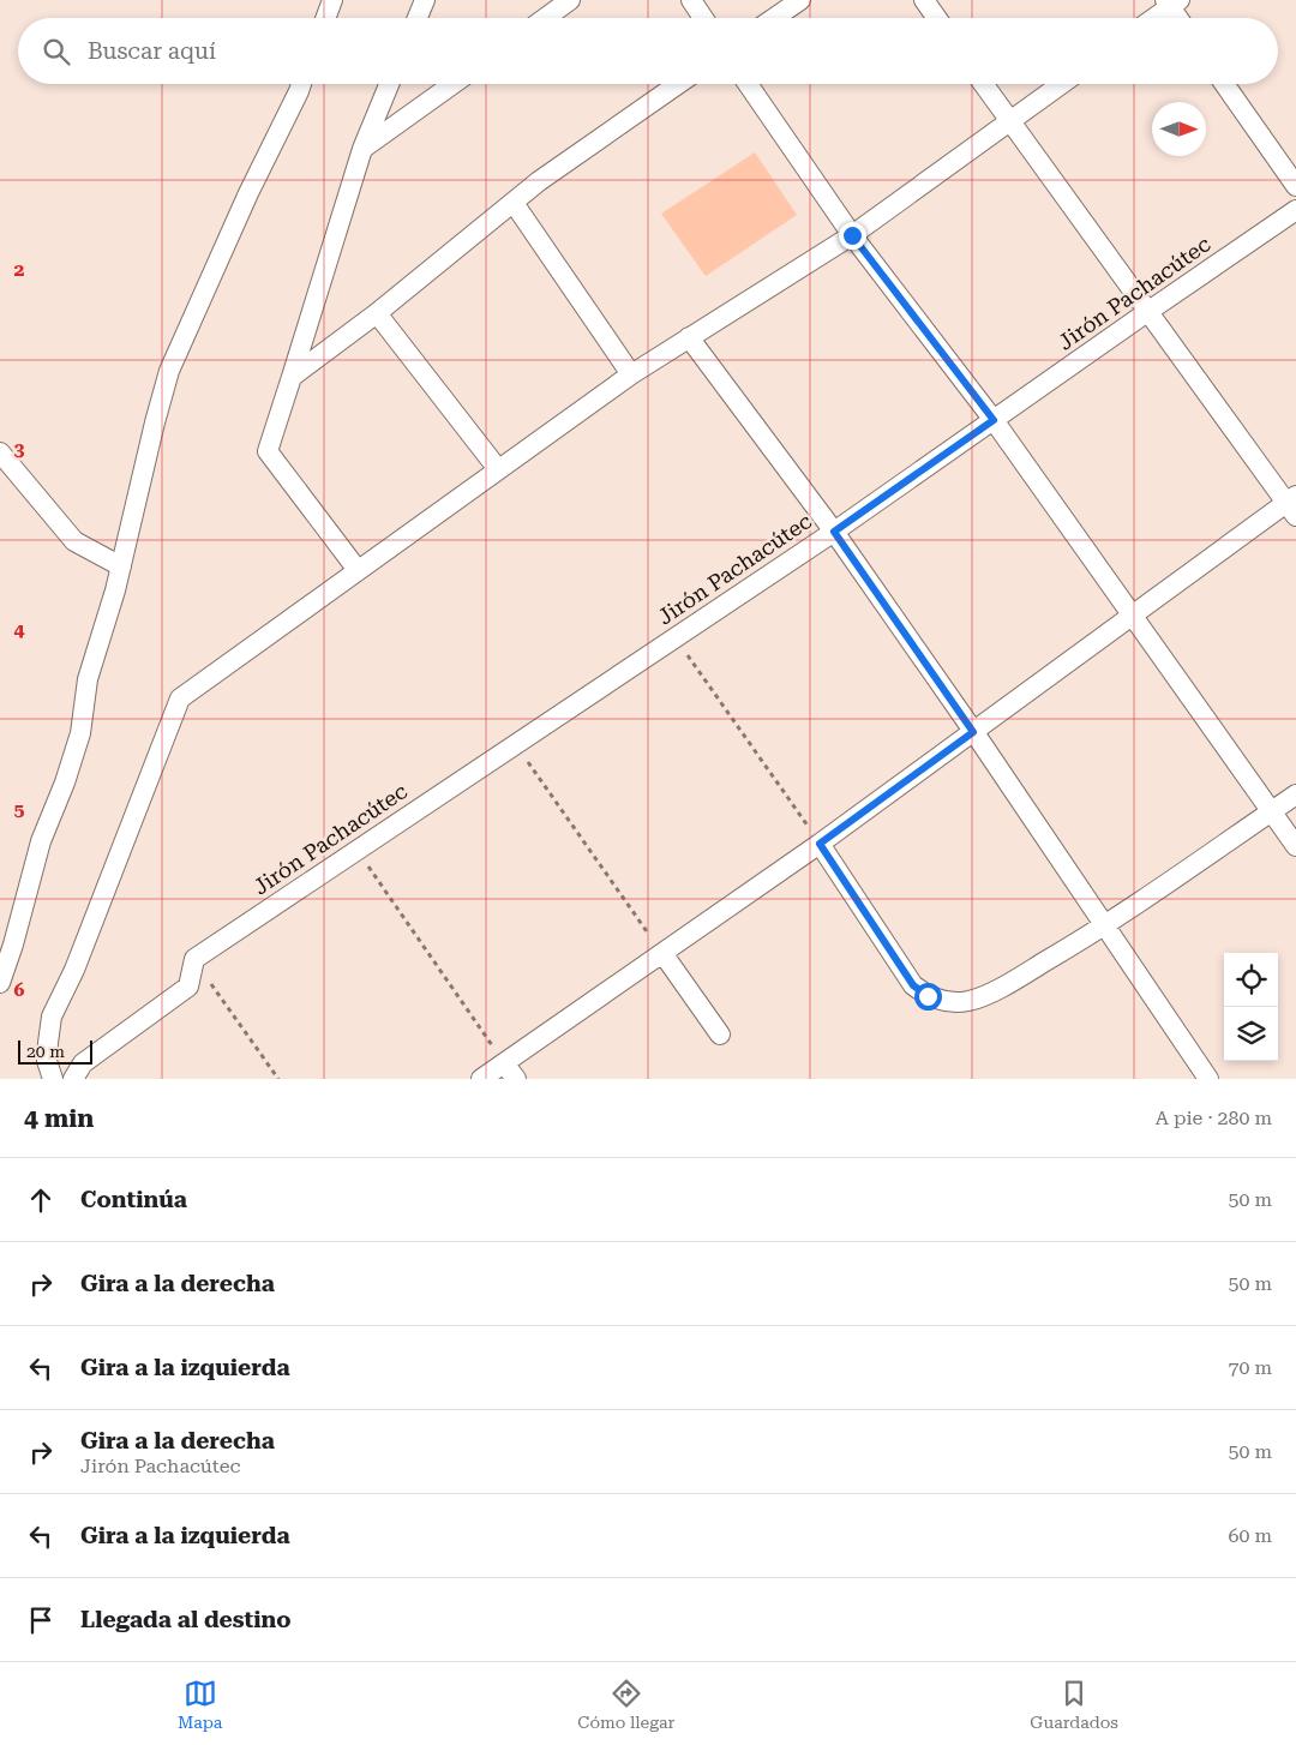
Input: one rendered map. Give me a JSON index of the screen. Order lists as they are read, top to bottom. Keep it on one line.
{"streets":{"street":["Jirón Pachacútec"]},"scale_bar":"20 m","north":"right","page":{"search":"Buscar aquí","scale":"20 m","heading":["4 min","A pie · 280 m"],"list":[["Continúa","50 m"],["Gira a la derecha","50 m"],["Gira a la izquierda","70 m"],["Gira a la derecha","Jirón Pachacútec","50 m"],["Gira a la izquierda","60 m"],"Llegada al destino"],"nav":["Mapa","Cómo llegar","Guardados"]},"grid":{"rows":["2","3","4","5","6"]}}
